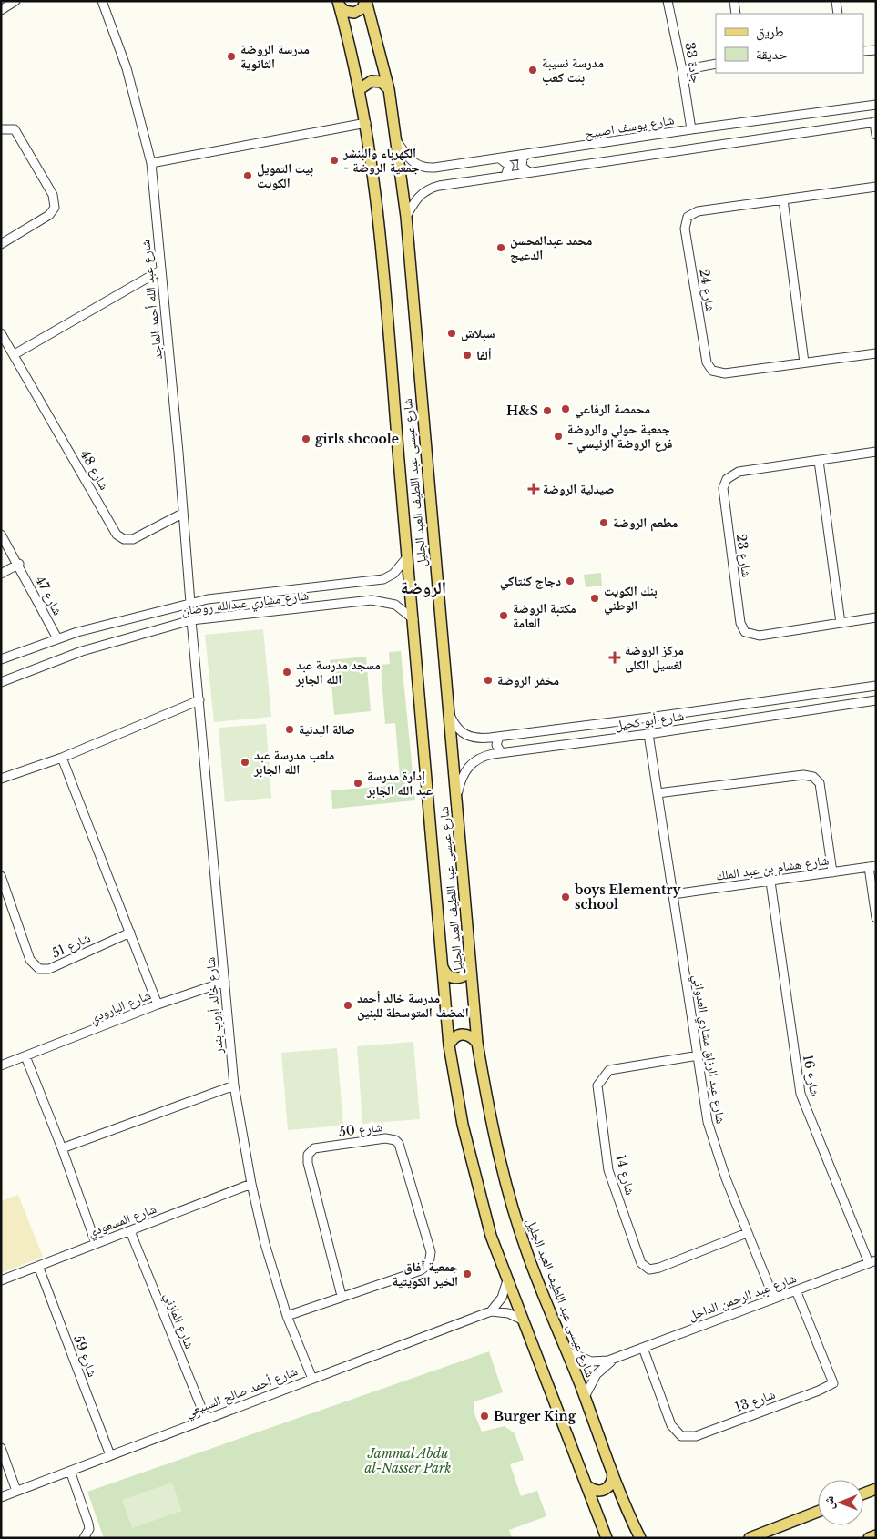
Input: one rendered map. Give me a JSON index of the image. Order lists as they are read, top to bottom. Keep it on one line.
{"streets":{"main road":["شارع عيسى عبد اللطيف العبد الجليل"],"street":["جادة 33","شارع يوسف اصبيح","شارع 24","شارع عبد الله أحمد الماجد","شارع 48","شارع 23","شارع 47","شارع مشاري عبدالله روضان","شارع أبو كحيل","شارع هشام بن عبد الملك","شارع 51","شارع خالد أيوب بندر","شارع البارودي","شارع عبد الرزاق مشاري العدواني","شارع 16","شارع 50","شارع 14","شارع المسعودي","شارع عبد الرحمن الداخل","شارع المازني","شارع 59","شارع أحمد صالح السبيعي","شارع 13"]},"crossings":[["جادة 33","شارع يوسف اصبيح"],["شارع يوسف اصبيح","شارع عيسى عبد اللطيف العبد الجليل"],["شارع عبد الله أحمد الماجد","شارع 48"],["شارع عبد الله أحمد الماجد","شارع مشاري عبدالله روضان"],["شارع عيسى عبد اللطيف العبد الجليل","شارع مشاري عبدالله روضان"],["شارع عيسى عبد اللطيف العبد الجليل","شارع أبو كحيل"],["شارع عيسى عبد اللطيف العبد الجليل","شارع عبد الرحمن الداخل"],["شارع 47","شارع مشاري عبدالله روضان"],["شارع مشاري عبدالله روضان","شارع خالد أيوب بندر"],["شارع أبو كحيل","شارع عبد الرزاق مشاري العدواني"],["شارع هشام بن عبد الملك","شارع عبد الرزاق مشاري العدواني"],["شارع هشام بن عبد الملك","شارع 16"],["شارع خالد أيوب بندر","شارع البارودي"],["شارع خالد أيوب بندر","شارع 50"],["شارع خالد أيوب بندر","شارع المسعودي"],["شارع خالد أيوب بندر","شارع أحمد صالح السبيعي"],["شارع عبد الرزاق مشاري العدواني","شارع 14"],["شارع عبد الرزاق مشاري العدواني","شارع عبد الرحمن الداخل"],["شارع 16","شارع عبد الرحمن الداخل"],["شارع المسعودي","شارع المازني"],["شارع المسعودي","شارع 59"],["شارع عبد الرحمن الداخل","شارع 13"],["شارع المازني","شارع أحمد صالح السبيعي"],["شارع 59","شارع أحمد صالح السبيعي"]],"districts":["الروضة"],"parks":["Jammal Abdu al-Nasser Park"],"places":{"other":["مدرسة الروضة الثانوية","مدرسة نسيبة بنت كعب","الكهرباء والبنشر - جمعية الروضة","بيت التمويل الكويت","محمد عبدالمحسن الدعيج","سبلاش","ألفا","محمصة الرفاعي","H&S","جمعية حولي والروضة - فرع الروضة الرئيسي","girls shcoole","مطعم الروضة","دجاج كنتاكي","بنك الكويت الوطني","مكتبة الروضة العامة","مسجد مدرسة عبد الله الجابر","مخفر الروضة","صالة البدنية","ملعب مدرسة عبد الله الجابر","إدارة مدرسة عبد الله الجابر","boys Elementry school","مدرسة خالد أحمد المضف المتوسطة للبنين","جمعية آفاق الخير الكويتية","Burger King"],"health":["صيدلية الروضة","مركز الروضة لغسيل الكلى"]},"legend":["طريق","حديقة"],"north":"left"}
